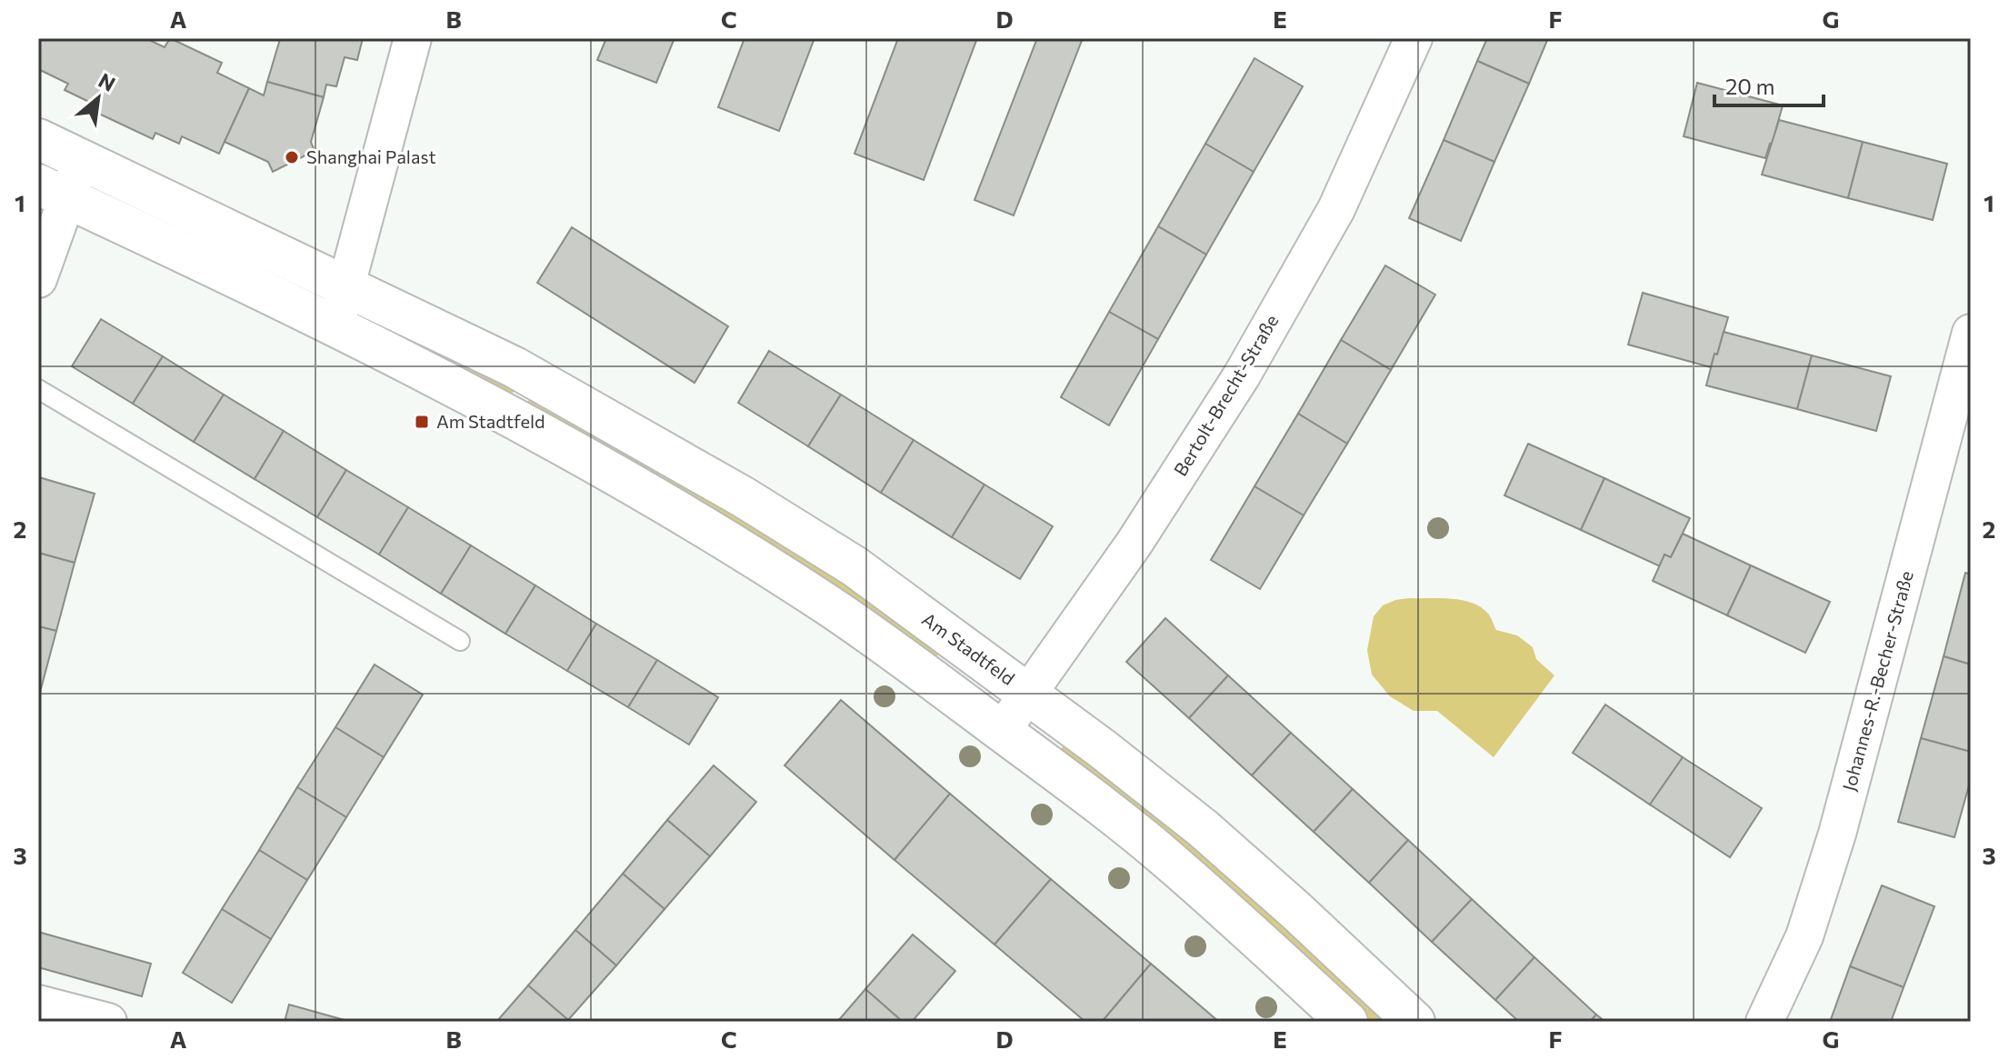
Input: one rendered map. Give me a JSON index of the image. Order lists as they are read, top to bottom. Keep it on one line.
{"streets":{"street":["Bertolt-Brecht-Straße","Am Stadtfeld","Johannes-R.-Becher-Straße"]},"crossings":[["Bertolt-Brecht-Straße","Am Stadtfeld"]],"places":{"other":["Shanghai Palast"],"transit":["Am Stadtfeld"]},"scale_bar":"20 m","north":"top right","grid":{"columns":["A","B","C","D","E","F","G"],"rows":["1","2","3"]}}
